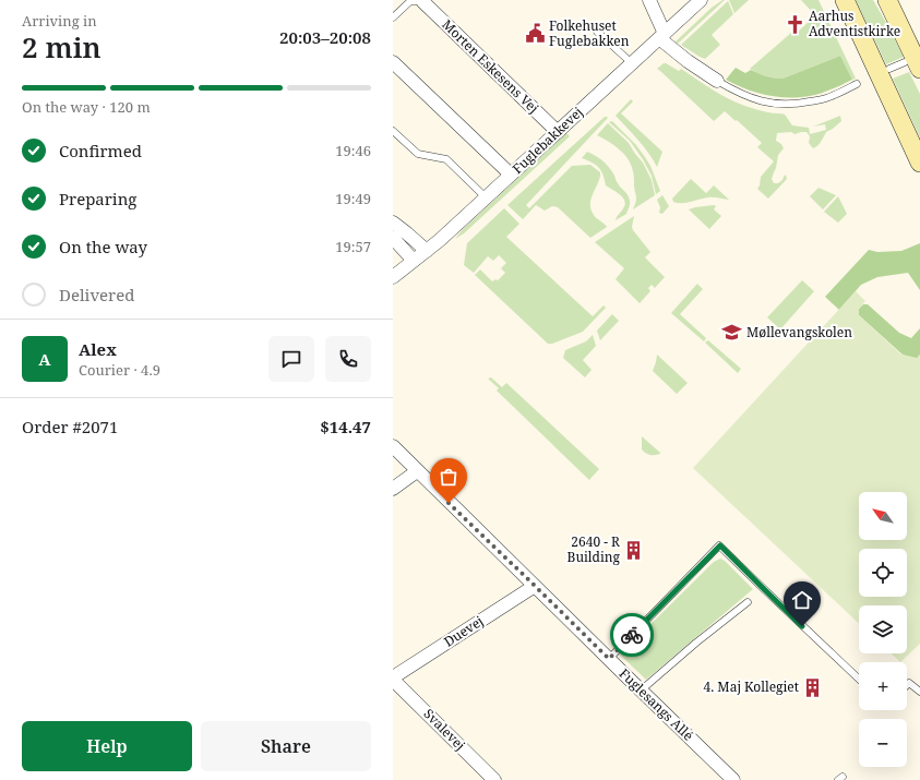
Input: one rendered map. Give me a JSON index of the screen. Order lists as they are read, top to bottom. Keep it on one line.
{"streets":{"street":["Morten Eskesens Vej","Fuglebakkevej","Duevej","Fuglesangs Allé","Svalevej"]},"crossings":[["Morten Eskesens Vej","Fuglebakkevej"],["Duevej","Fuglesangs Allé"],["Duevej","Svalevej"]],"places":{"church":["Aarhus Adventistkirke"],"public building":["Folkehuset Fuglebakken"],"school or university":["Møllevangskolen"],"building":["2640 - R Building","4. Maj Kollegiet"]},"north":"top left","page":{"heading":["2 min","Arriving in","20:03–20:08"],"panel":["Alex","Courier · 4.9","Order #2071","$14.47"],"bar":"On the way · 120 m","list":[["Confirmed","19:46"],["Preparing","19:49"],["On the way","19:57"],"Delivered"],"round":"A","map_buttons":["+","−"],"buttons":["Help","Share"]}}
